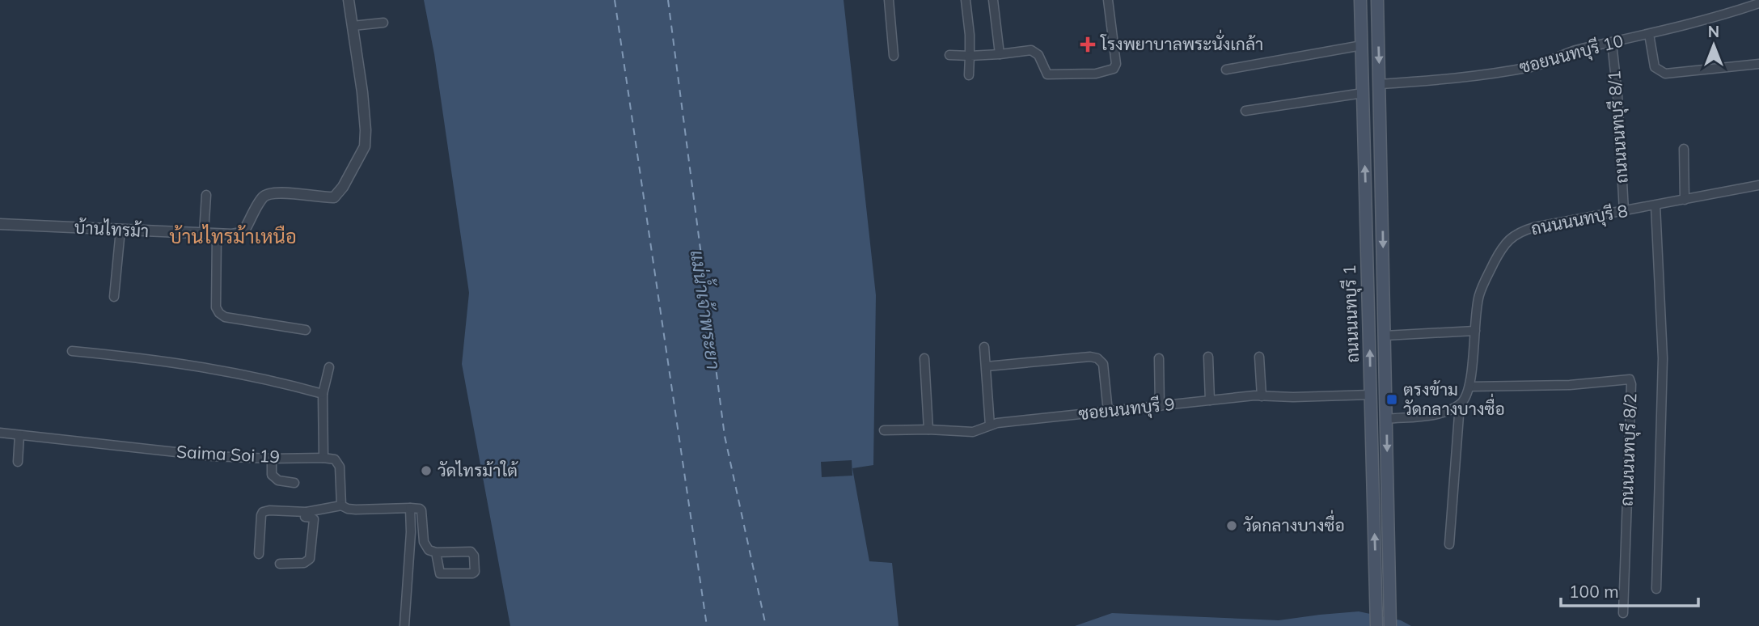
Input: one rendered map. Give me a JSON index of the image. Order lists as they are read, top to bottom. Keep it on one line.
{"streets":{"main road":["ถนนนนทบุรี 1"],"street":["ซอยนนทบุรี 10","ถนนนนทบุรี 8/1","ถนนนนทบุรี 8","บ้านไทรม้า","ซอยนนทบุรี 9","ถนนนนทบุรี 8/2","Saima Soi 19"]},"crossings":[["ซอยนนทบุรี 10","ถนนนนทบุรี 8/1"],["ซอยนนทบุรี 10","ถนนนนทบุรี 1"],["ถนนนนทบุรี 8/1","ถนนนนทบุรี 8"],["ถนนนนทบุรี 8","ถนนนนทบุรี 8/2"],["ถนนนนทบุรี 1","ซอยนนทบุรี 9"]],"districts":["บ้านไทรม้าเหนือ"],"water":["แม่น้ำเจ้าพระยา"],"places":{"health":["โรงพยาบาลพระนั่งเกล้า"],"transit":["ตรงข้าม วัดกลางบางซื่อ"],"other":["วัดไทรม้าใต้","วัดกลางบางซื่อ"]},"scale_bar":"100 m","north":"top"}
